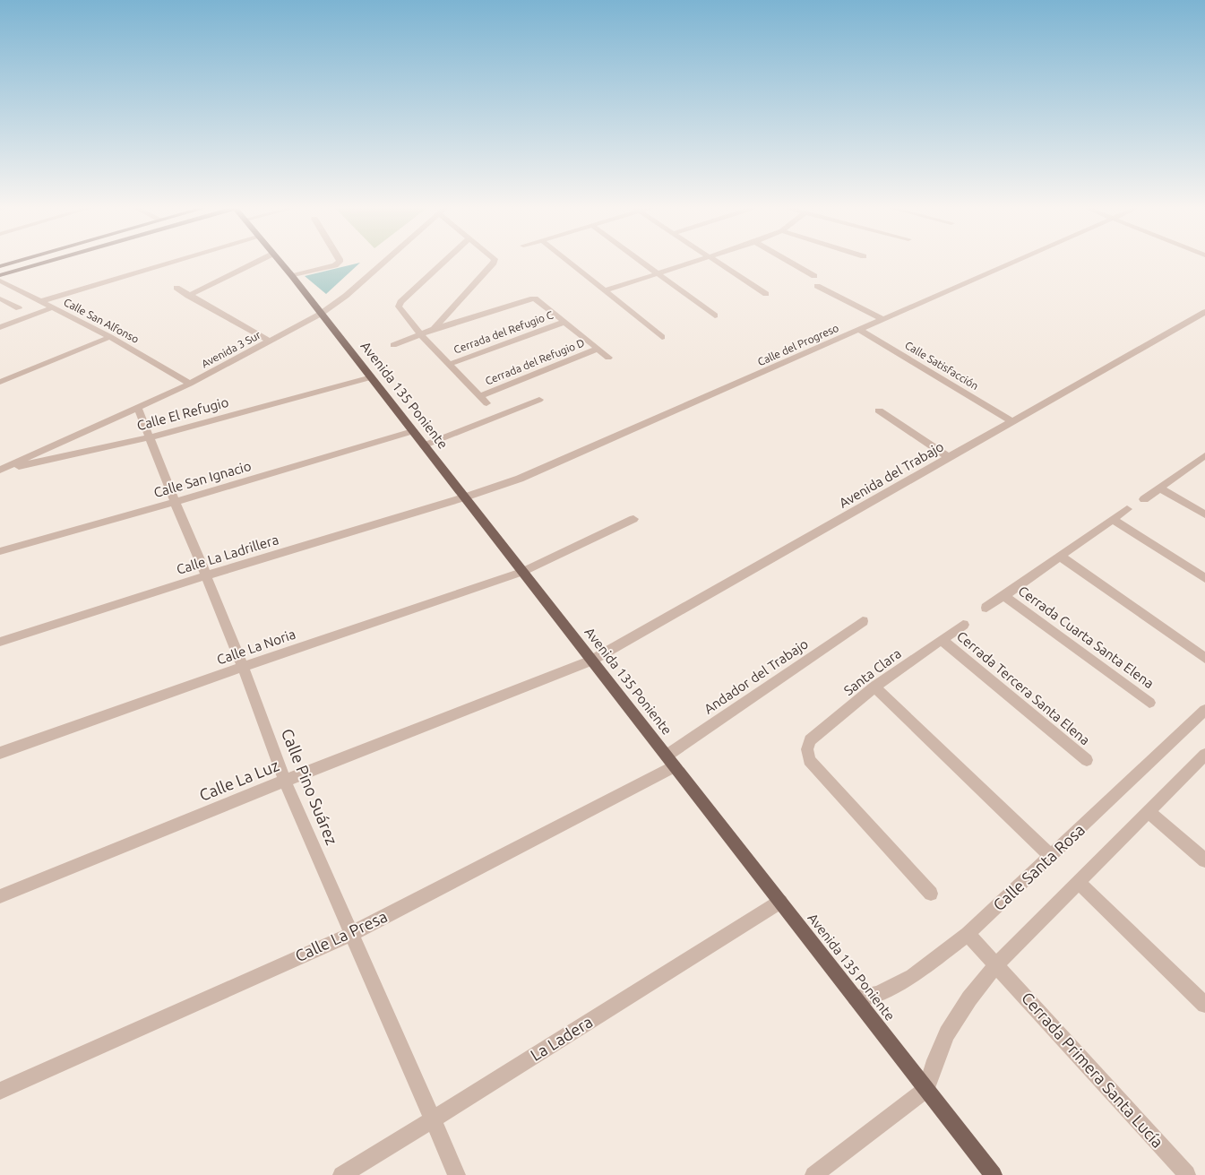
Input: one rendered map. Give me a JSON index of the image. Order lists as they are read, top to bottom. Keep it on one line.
{"streets":{"main road":["Avenida 135 Poniente"],"street":["Calle San Alfonso","Cerrada del Refugio C","Calle del Progreso","Avenida 3 Sur","Cerrada del Refugio D","Calle Satisfacción","Calle El Refugio","Avenida del Trabajo","Calle San Ignacio","Calle La Ladrillera","Cerrada Cuarta Santa Elena","Calle La Noria","Santa Clara","Andador del Trabajo","Cerrada Tercera Santa Elena","Calle La Luz","Calle Pino Suárez","Calle Santa Rosa","Calle La Presa","La Ladera","Cerrada Primera Santa Lucía"]},"crossings":[["Calle San Alfonso","Avenida 3 Sur"],["Calle del Progreso","Calle Satisfacción"],["Calle del Progreso","Avenida 135 Poniente"],["Calle del Progreso","Calle La Ladrillera"],["Avenida 3 Sur","Avenida 135 Poniente"],["Avenida 3 Sur","Calle El Refugio"],["Avenida 3 Sur","Calle Pino Suárez"],["Calle Satisfacción","Avenida del Trabajo"],["Avenida 135 Poniente","Calle El Refugio"],["Avenida 135 Poniente","Avenida del Trabajo"],["Avenida 135 Poniente","Calle San Ignacio"],["Avenida 135 Poniente","Calle La Ladrillera"],["Avenida 135 Poniente","Calle La Noria"],["Avenida 135 Poniente","Andador del Trabajo"],["Avenida 135 Poniente","Calle La Luz"],["Avenida 135 Poniente","Calle Santa Rosa"],["Avenida 135 Poniente","Calle La Presa"],["Avenida 135 Poniente","La Ladera"],["Calle El Refugio","Calle Pino Suárez"],["Avenida del Trabajo","Calle La Luz"],["Calle San Ignacio","Calle Pino Suárez"],["Calle La Ladrillera","Calle Pino Suárez"],["Calle La Noria","Calle Pino Suárez"],["Santa Clara","Cerrada Tercera Santa Elena"],["Andador del Trabajo","Calle La Presa"],["Calle La Luz","Calle Pino Suárez"],["Calle Pino Suárez","Calle La Presa"],["Calle Pino Suárez","La Ladera"],["Calle Santa Rosa","Cerrada Primera Santa Lucía"]]}
